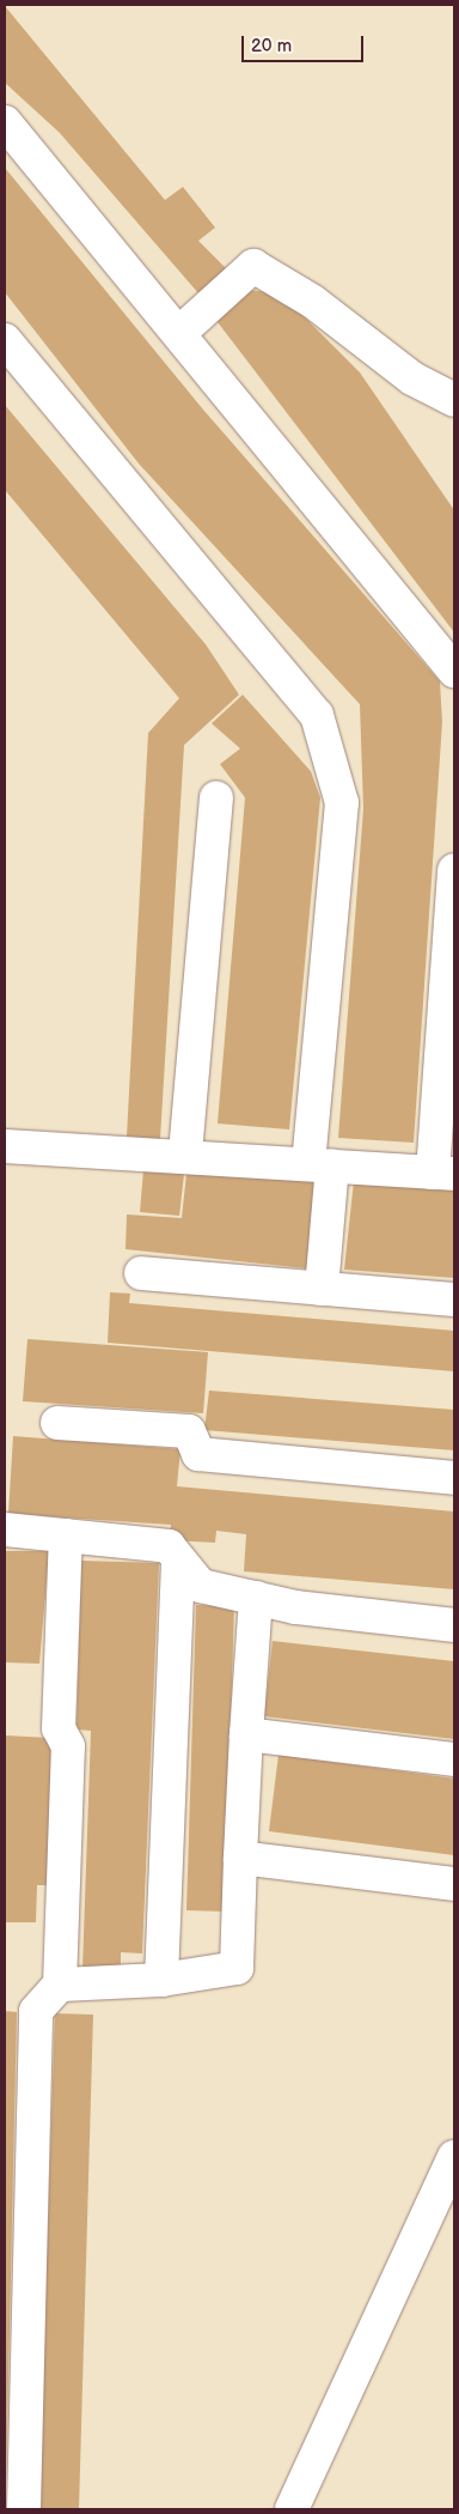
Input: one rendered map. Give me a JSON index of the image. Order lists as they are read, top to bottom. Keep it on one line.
{"scale_bar":"20 m"}
